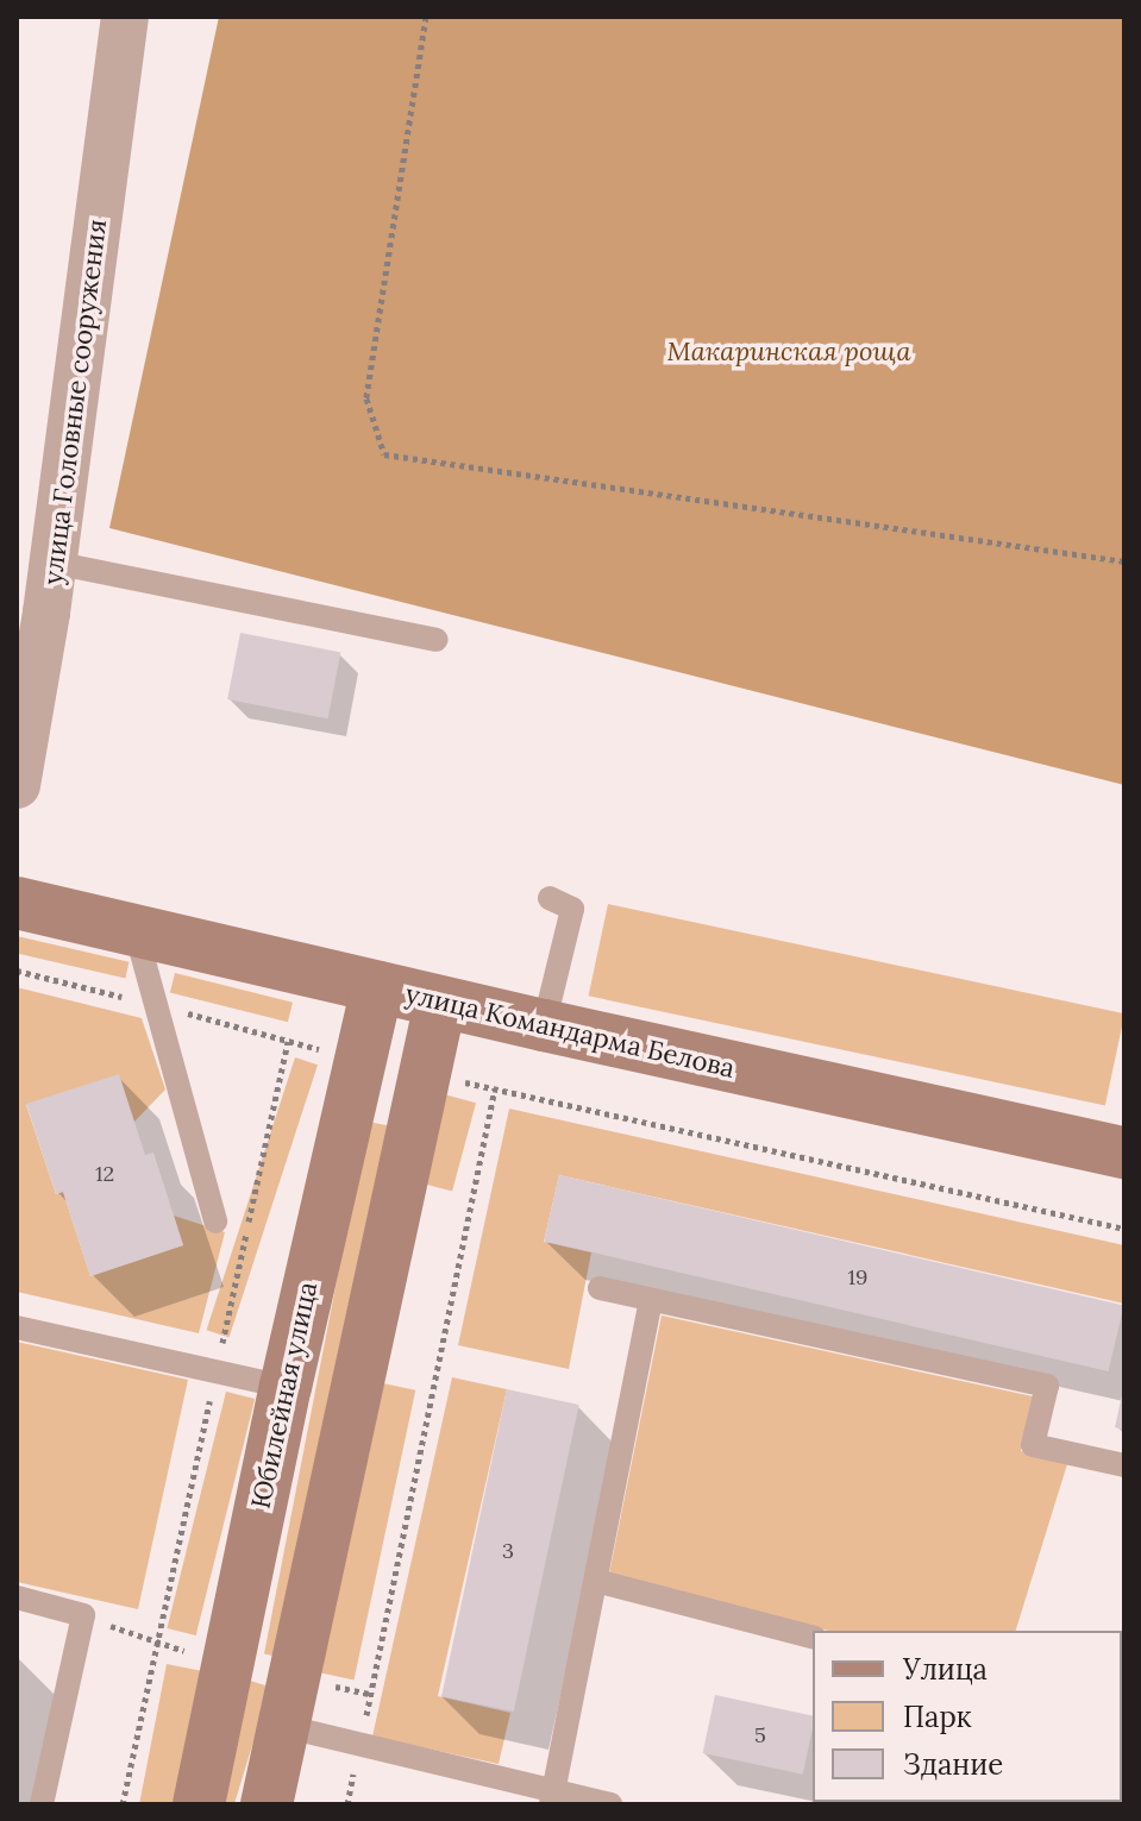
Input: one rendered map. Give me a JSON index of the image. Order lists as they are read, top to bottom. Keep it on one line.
{"streets":{"street":["улица Головные сооружения","улица Командарма Белова","Юбилейная улица"]},"crossings":[["улица Командарма Белова","Юбилейная улица"]],"parks":["Макаринская роща"],"house_numbers":["12","19","3","5"],"legend":["Улица","Парк","Здание"]}
